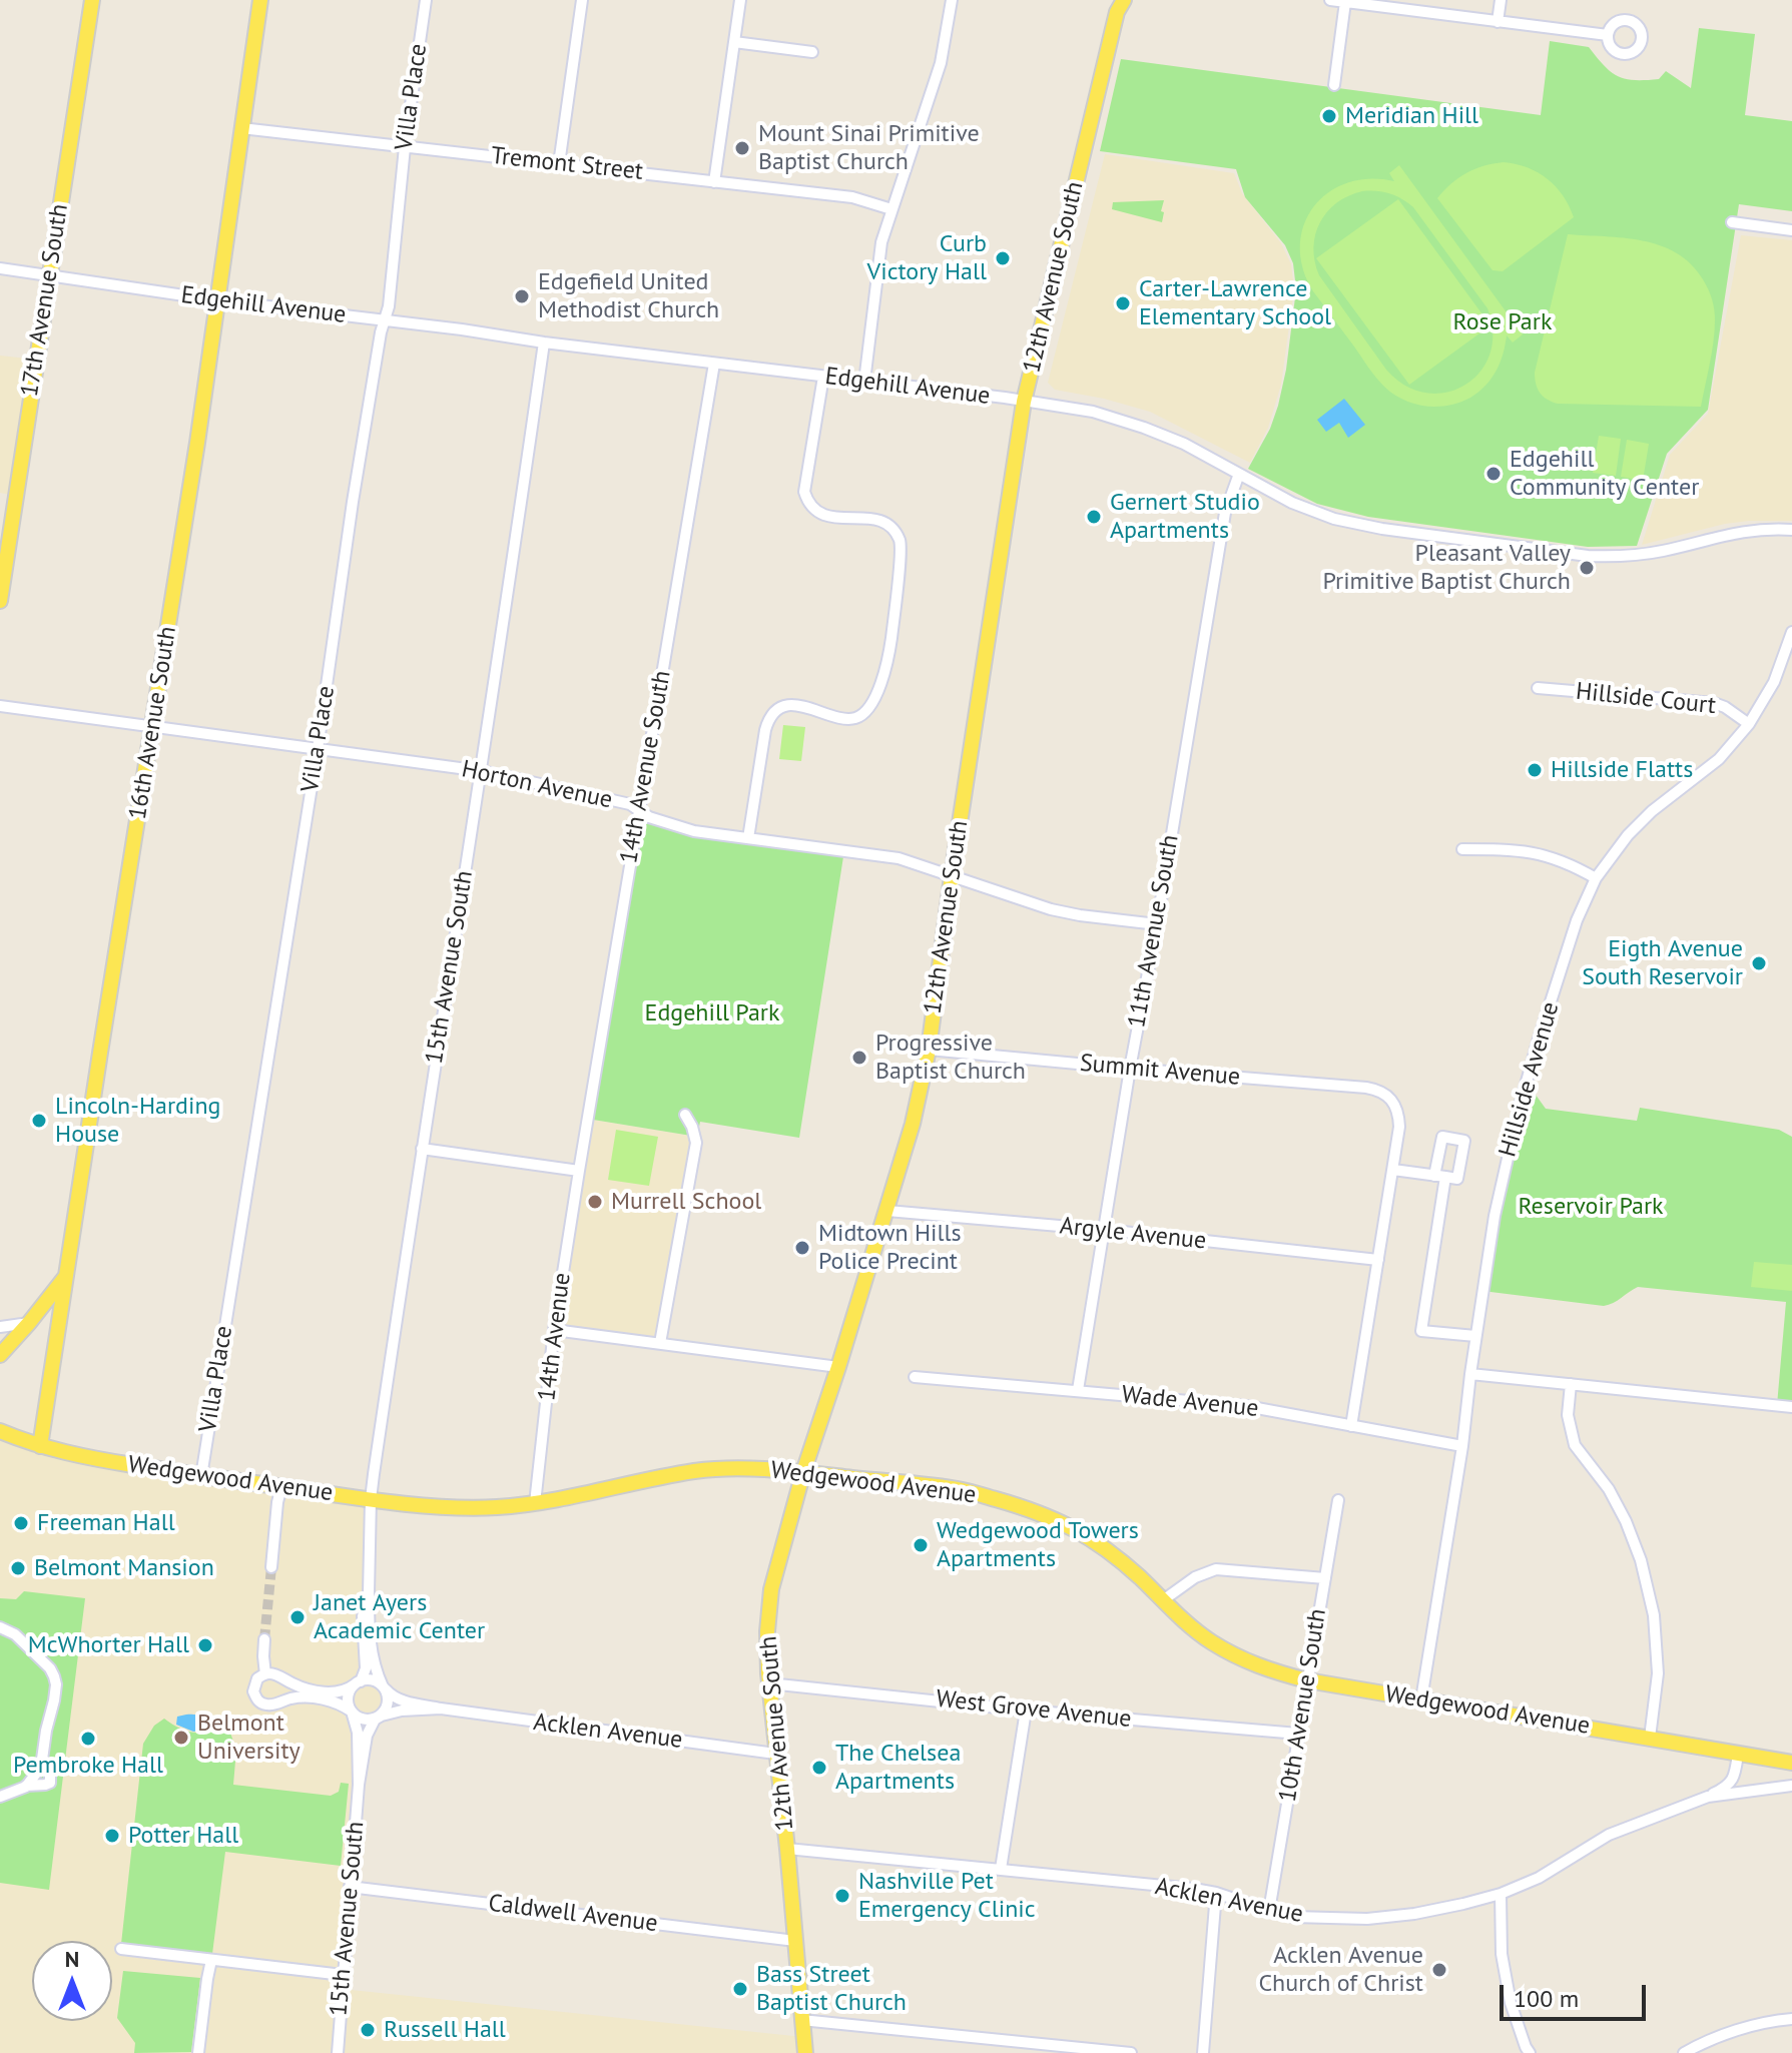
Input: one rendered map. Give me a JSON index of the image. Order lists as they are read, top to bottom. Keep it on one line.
{"streets":{"main road":["12th Avenue South","17th Avenue South","16th Avenue South","Wedgewood Avenue"],"street":["Villa Place","Tremont Street","Edgehill Avenue","Hillside Court","14th Avenue South","Horton Avenue","11th Avenue South","15th Avenue South","Summit Avenue","Hillside Avenue","Argyle Avenue","14th Avenue","Wade Avenue","10th Avenue South","West Grove Avenue","Acklen Avenue","Caldwell Avenue"]},"crossings":[["Villa Place","Tremont Street"],["Villa Place","Edgehill Avenue"],["Villa Place","Horton Avenue"],["Villa Place","Wedgewood Avenue"],["Tremont Street","16th Avenue South"],["12th Avenue South","Edgehill Avenue"],["12th Avenue South","Horton Avenue"],["12th Avenue South","Summit Avenue"],["12th Avenue South","Argyle Avenue"],["12th Avenue South","Wedgewood Avenue"],["12th Avenue South","West Grove Avenue"],["12th Avenue South","Acklen Avenue"],["12th Avenue South","Caldwell Avenue"],["17th Avenue South","Edgehill Avenue"],["Edgehill Avenue","16th Avenue South"],["Edgehill Avenue","14th Avenue South"],["Edgehill Avenue","11th Avenue South"],["Edgehill Avenue","15th Avenue South"],["Hillside Court","Hillside Avenue"],["16th Avenue South","Horton Avenue"],["16th Avenue South","Wedgewood Avenue"],["14th Avenue South","Horton Avenue"],["14th Avenue South","14th Avenue"],["Horton Avenue","11th Avenue South"],["Horton Avenue","15th Avenue South"],["11th Avenue South","Summit Avenue"],["11th Avenue South","Argyle Avenue"],["11th Avenue South","Wade Avenue"],["15th Avenue South","Wedgewood Avenue"],["15th Avenue South","Acklen Avenue"],["15th Avenue South","Caldwell Avenue"],["Hillside Avenue","Wade Avenue"],["Hillside Avenue","Wedgewood Avenue"],["14th Avenue","Wedgewood Avenue"],["Wedgewood Avenue","10th Avenue South"],["10th Avenue South","West Grove Avenue"],["10th Avenue South","Acklen Avenue"]],"parks":["Rose Park","Edgehill Park","Reservoir Park"],"places":["Meridian Hill","Mount Sinai Primitive Baptist Church","Curb Victory Hall","Edgefield United Methodist Church","Carter-Lawrence Elementary School","Edgehill Community Center","Gernert Studio Apartments","Pleasant Valley Primitive Baptist Church","Hillside Flatts","Eigth Avenue South Reservoir","Progressive Baptist Church","Lincoln-Harding House","Murrell School","Midtown Hills Police Precint","Freeman Hall","Wedgewood Towers Apartments","Belmont Mansion","Janet Ayers Academic Center","McWhorter Hall","Belmont University","Pembroke Hall","The Chelsea Apartments","Potter Hall","Nashville Pet Emergency Clinic","Acklen Avenue Church of Christ","Bass Street Baptist Church","Russell Hall"],"scale_bar":"100 m","north":"top"}
